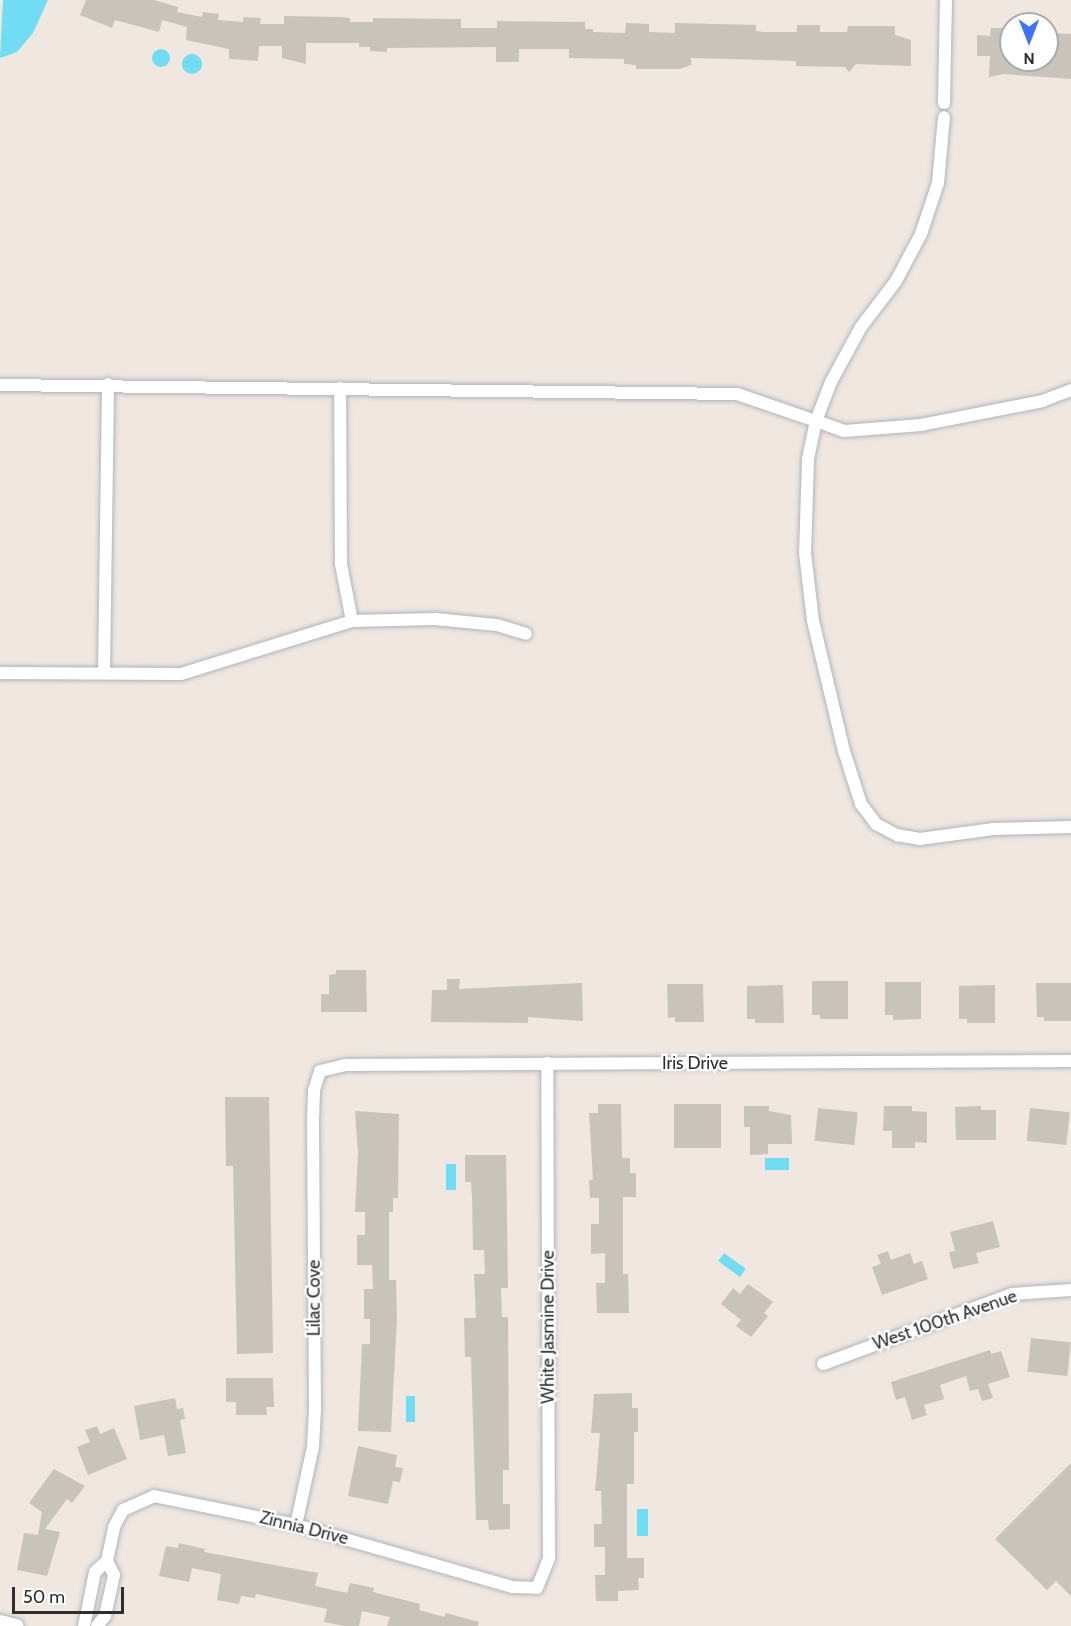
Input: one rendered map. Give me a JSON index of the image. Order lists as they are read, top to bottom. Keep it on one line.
{"streets":{"street":["Iris Drive","Lilac Cove","West 100th Avenue","White Jasmine Drive","Zinnia Drive"]},"crossings":[["Iris Drive","Lilac Cove"],["Iris Drive","White Jasmine Drive"],["Lilac Cove","Zinnia Drive"],["White Jasmine Drive","Zinnia Drive"]],"scale_bar":"50 m","north":"bottom"}
